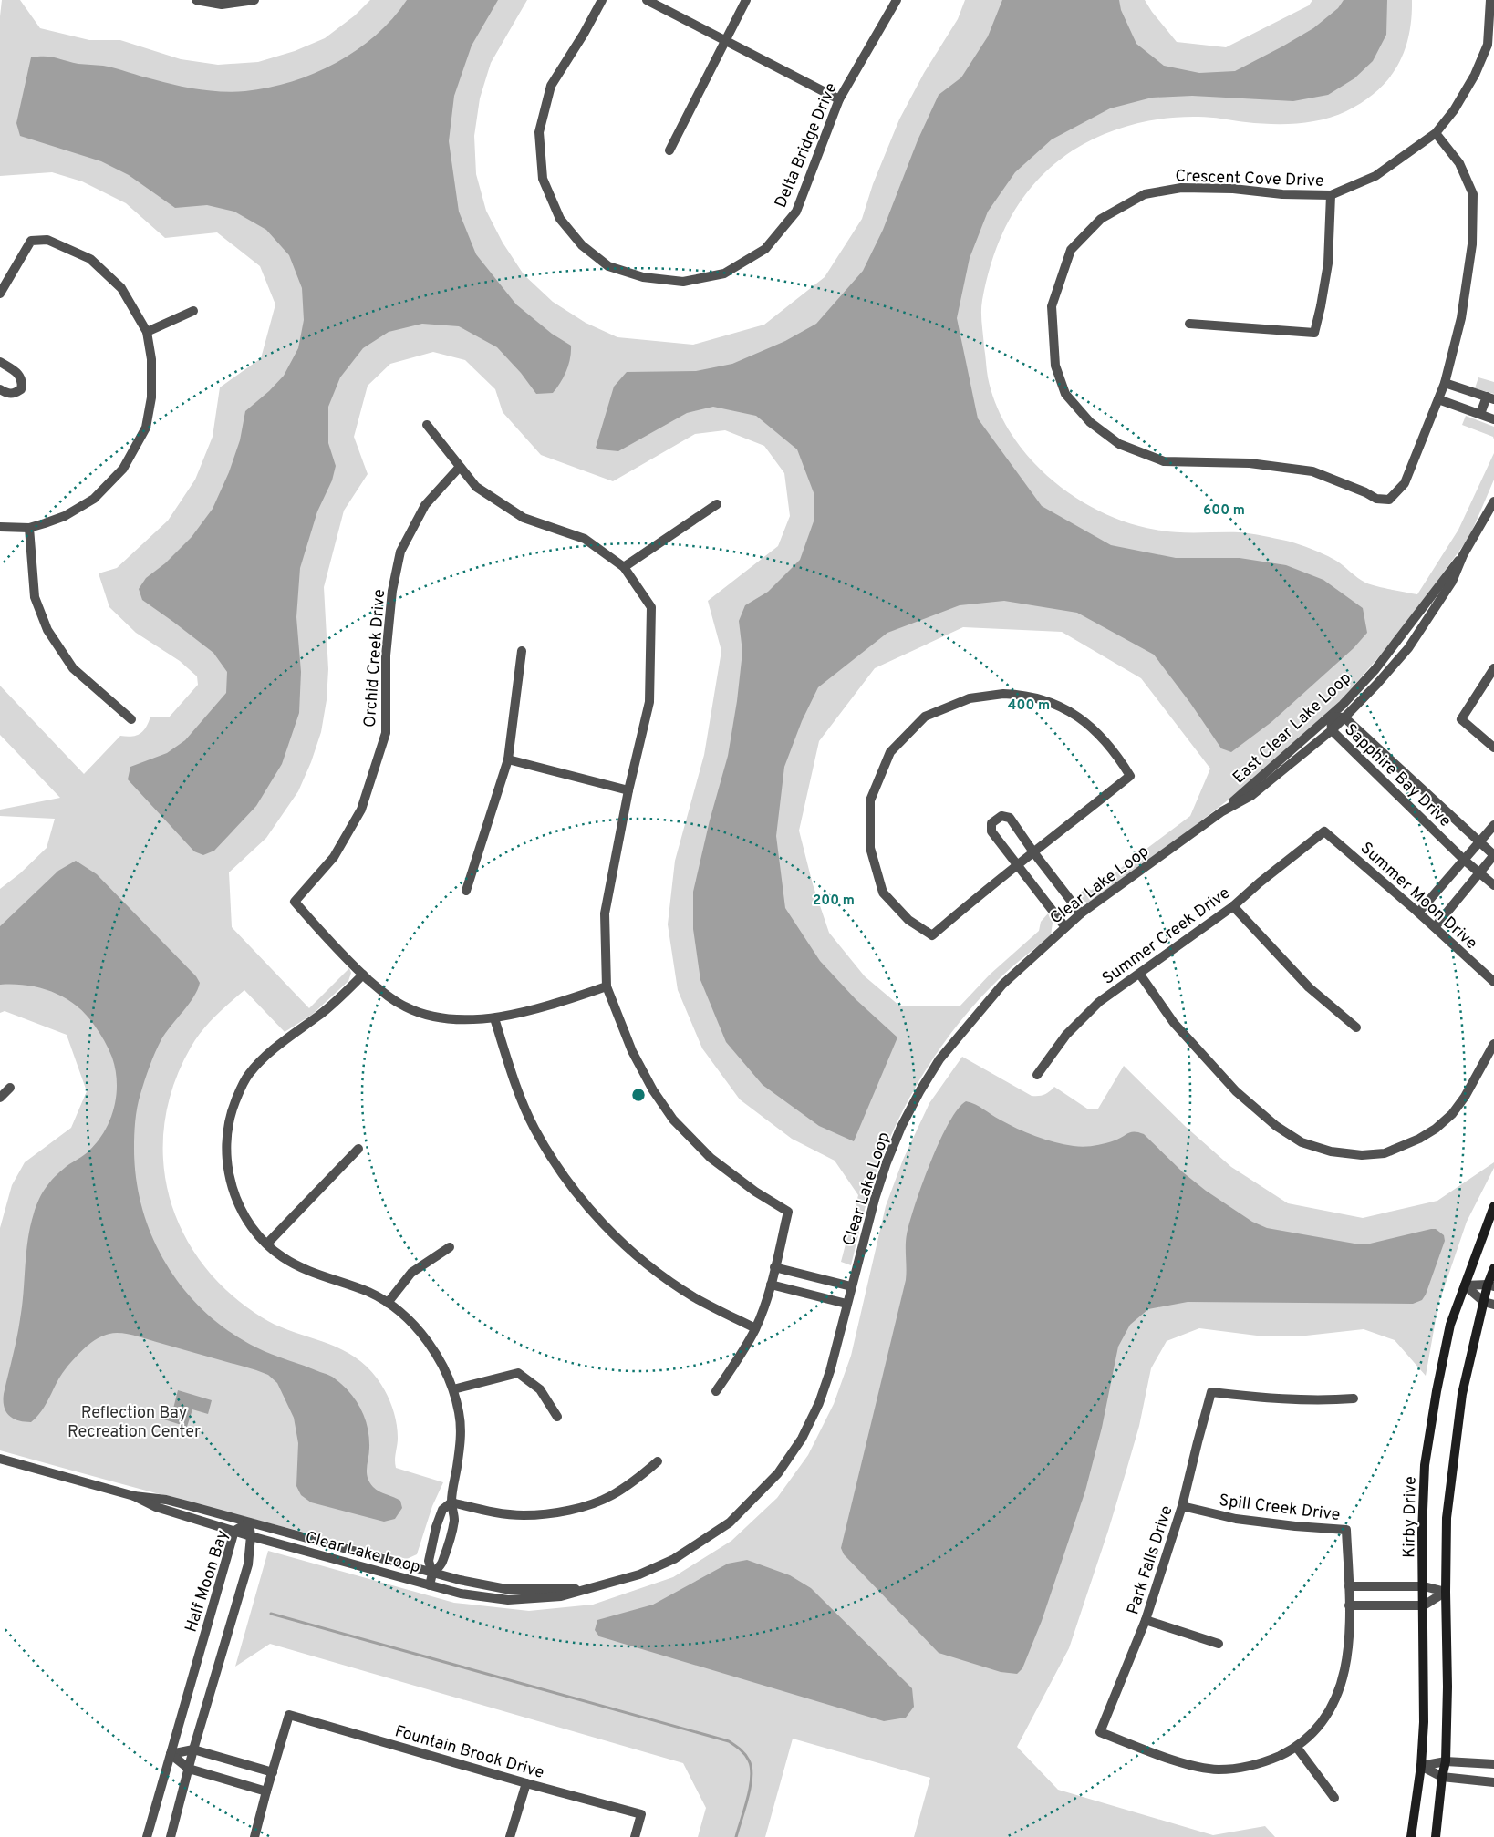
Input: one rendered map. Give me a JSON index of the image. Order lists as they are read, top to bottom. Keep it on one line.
{"streets":{"main road":["Kirby Drive"],"street":["Delta Bridge Drive","Crescent Cove Drive","Orchid Creek Drive","East Clear Lake Loop","Sapphire Bay Drive","Clear Lake Loop","Summer Moon Drive","Summer Creek Drive","Spill Creek Drive","Park Falls Drive","Half Moon Bay","Fountain Brook Drive"]},"crossings":[["East Clear Lake Loop","Sapphire Bay Drive"],["East Clear Lake Loop","Clear Lake Loop"],["Sapphire Bay Drive","Clear Lake Loop"],["Clear Lake Loop","Half Moon Bay"],["Summer Moon Drive","Summer Creek Drive"],["Spill Creek Drive","Park Falls Drive"]],"parks":["Reflection Bay Recreation Center"],"rings":["600 m","400 m","200 m"]}
